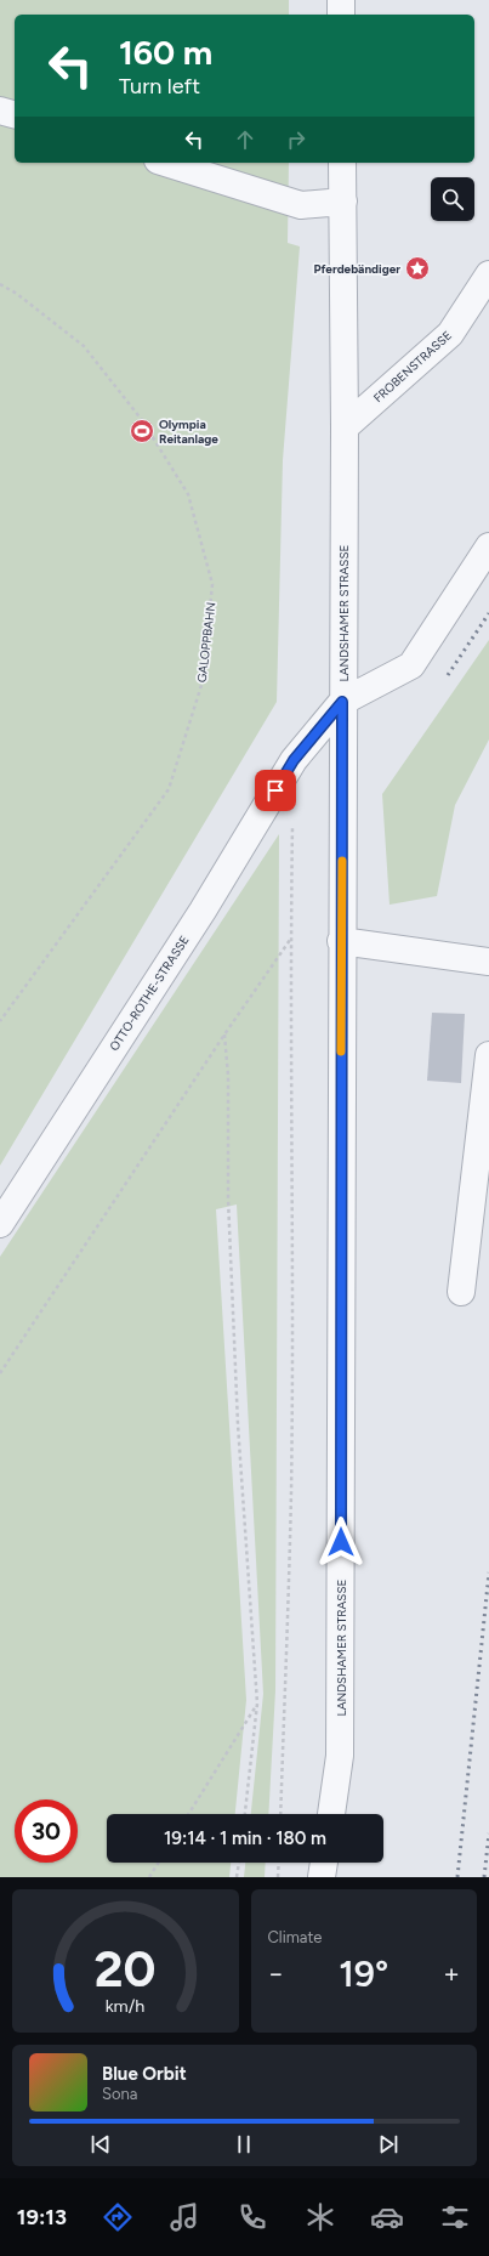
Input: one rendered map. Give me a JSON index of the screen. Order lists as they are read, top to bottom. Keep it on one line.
{"streets":{"street":["FROBENSTRASSE","LANDSHAMER STRASSE","OTTO-ROTHE-STRASSE"],"path":["GALOPPBAHN"]},"crossings":[["FROBENSTRASSE","LANDSHAMER STRASSE"],["LANDSHAMER STRASSE","OTTO-ROTHE-STRASSE"]],"places":{"place":["Pferdebändiger"],"sports":["Olympia Reitanlage"]},"page":{"turn":["160 m","Turn left"],"limit":"30","trip":"19:14 · 1 min · 180 m","tile":"Climate","heat":["−","19°","+"],"song":["Blue Orbit","Sona"],"tabs":"19:13","gauge":["20","km/h"]}}
